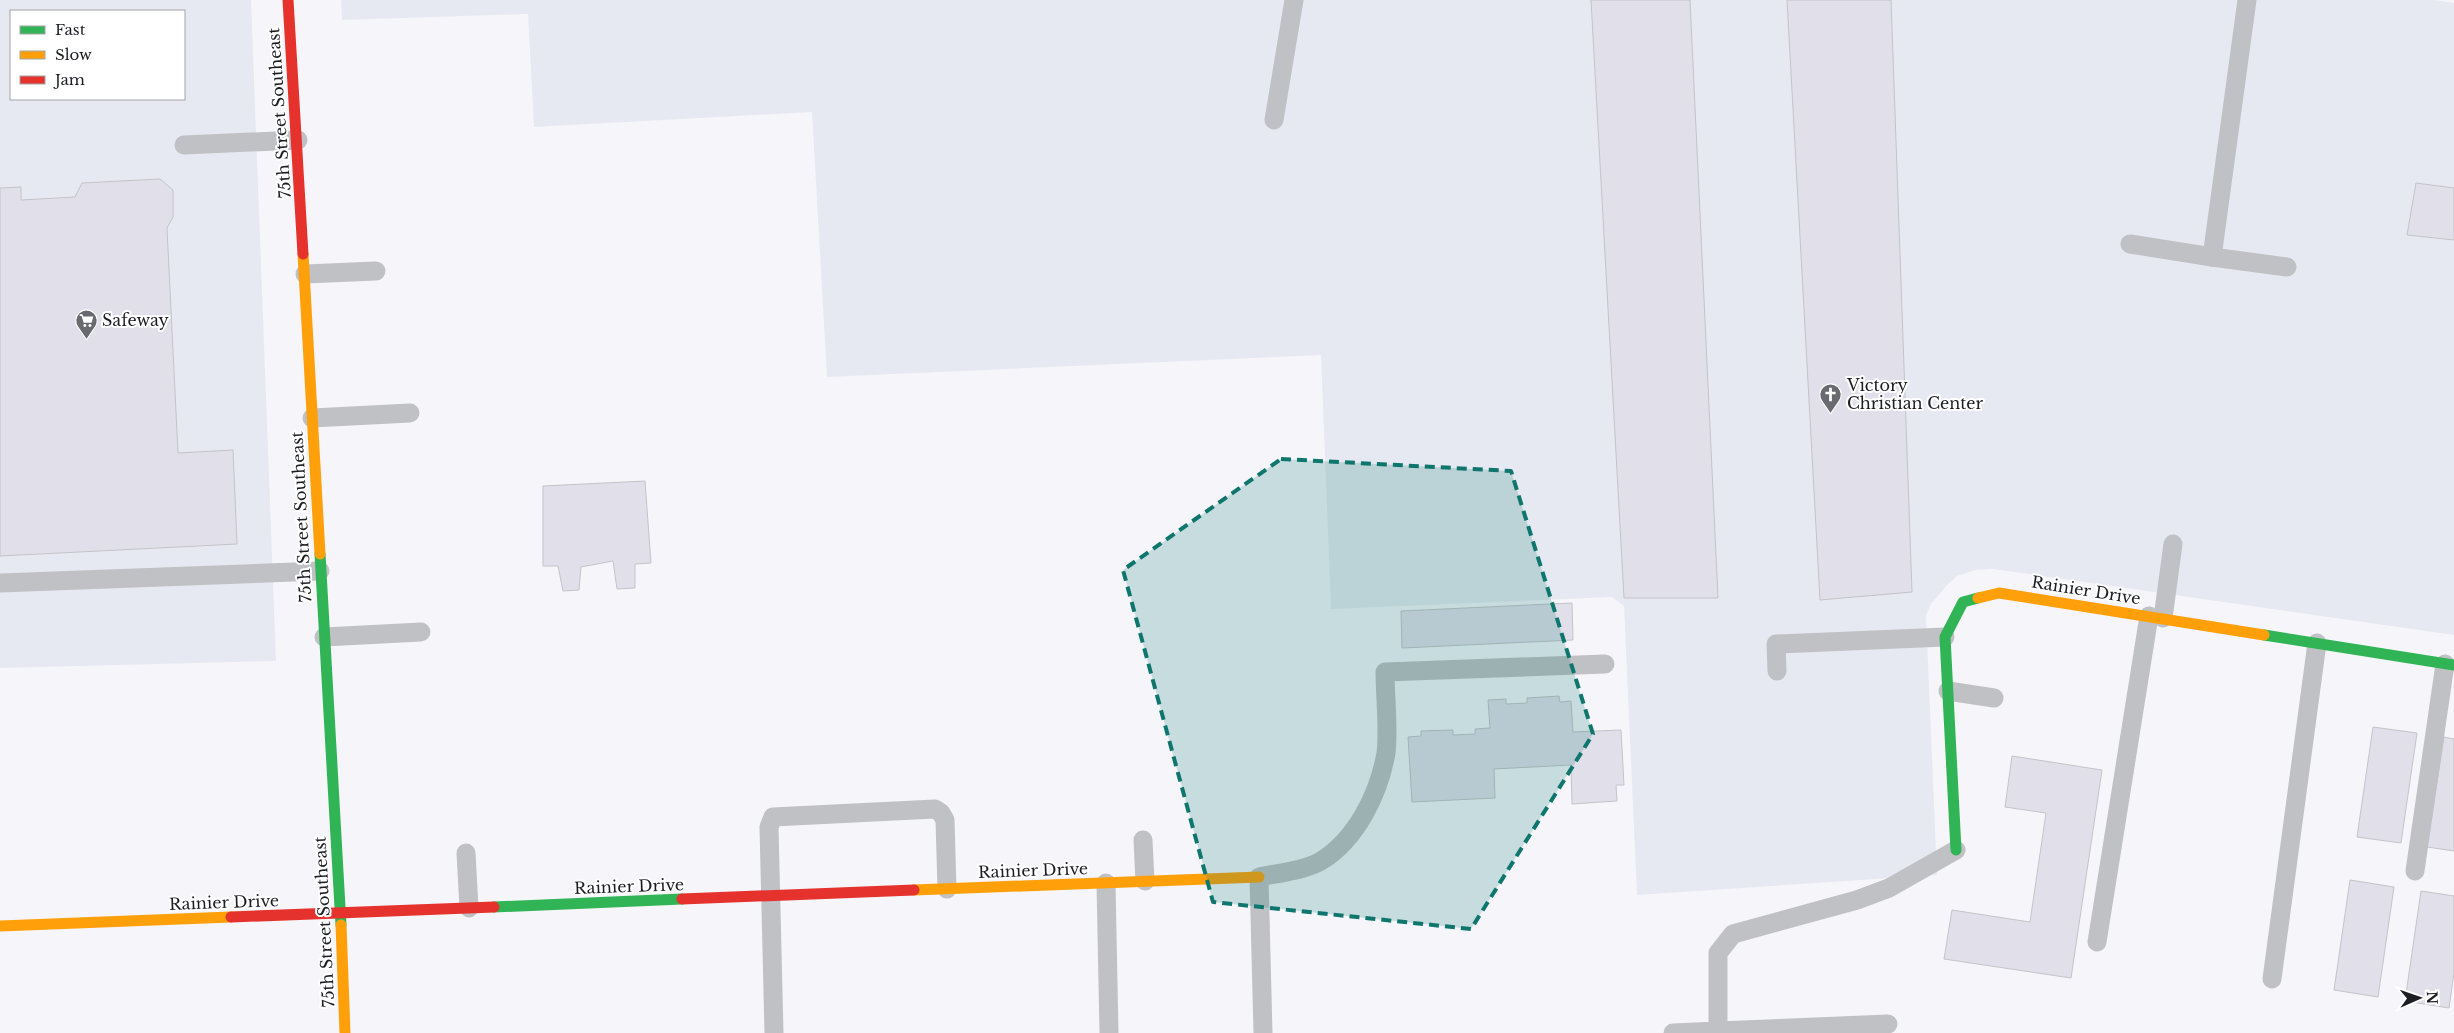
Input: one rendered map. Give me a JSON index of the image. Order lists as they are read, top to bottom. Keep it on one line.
{"streets":{"street":["75th Street Southeast","Rainier Drive"]},"crossings":[["75th Street Southeast","Rainier Drive"]],"places":{"supermarket":["Safeway"],"church":["Victory Christian Center"]},"legend":["Fast","Slow","Jam"],"north":"right"}
